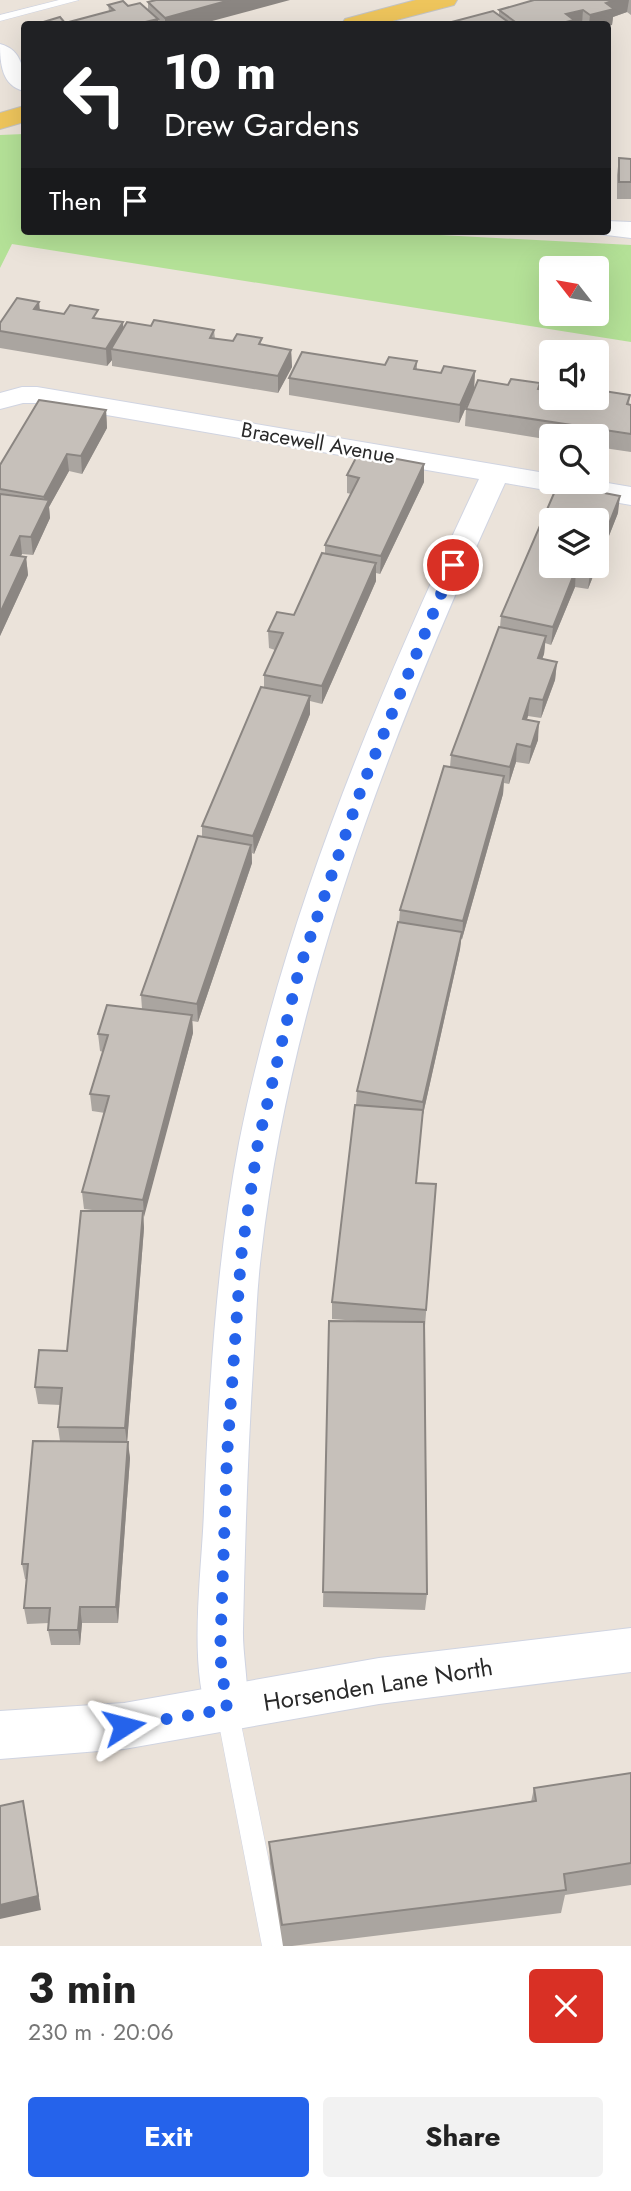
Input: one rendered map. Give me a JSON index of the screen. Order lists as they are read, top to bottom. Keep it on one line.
{"streets":{"street":["Bracewell Avenue","Horsenden Lane North"]},"north":"top left","page":{"turn":["10 m","Drew Gardens"],"then":"Then","heading":["3 min","230 m · 20:06"],"buttons":["Exit","Share"]}}
